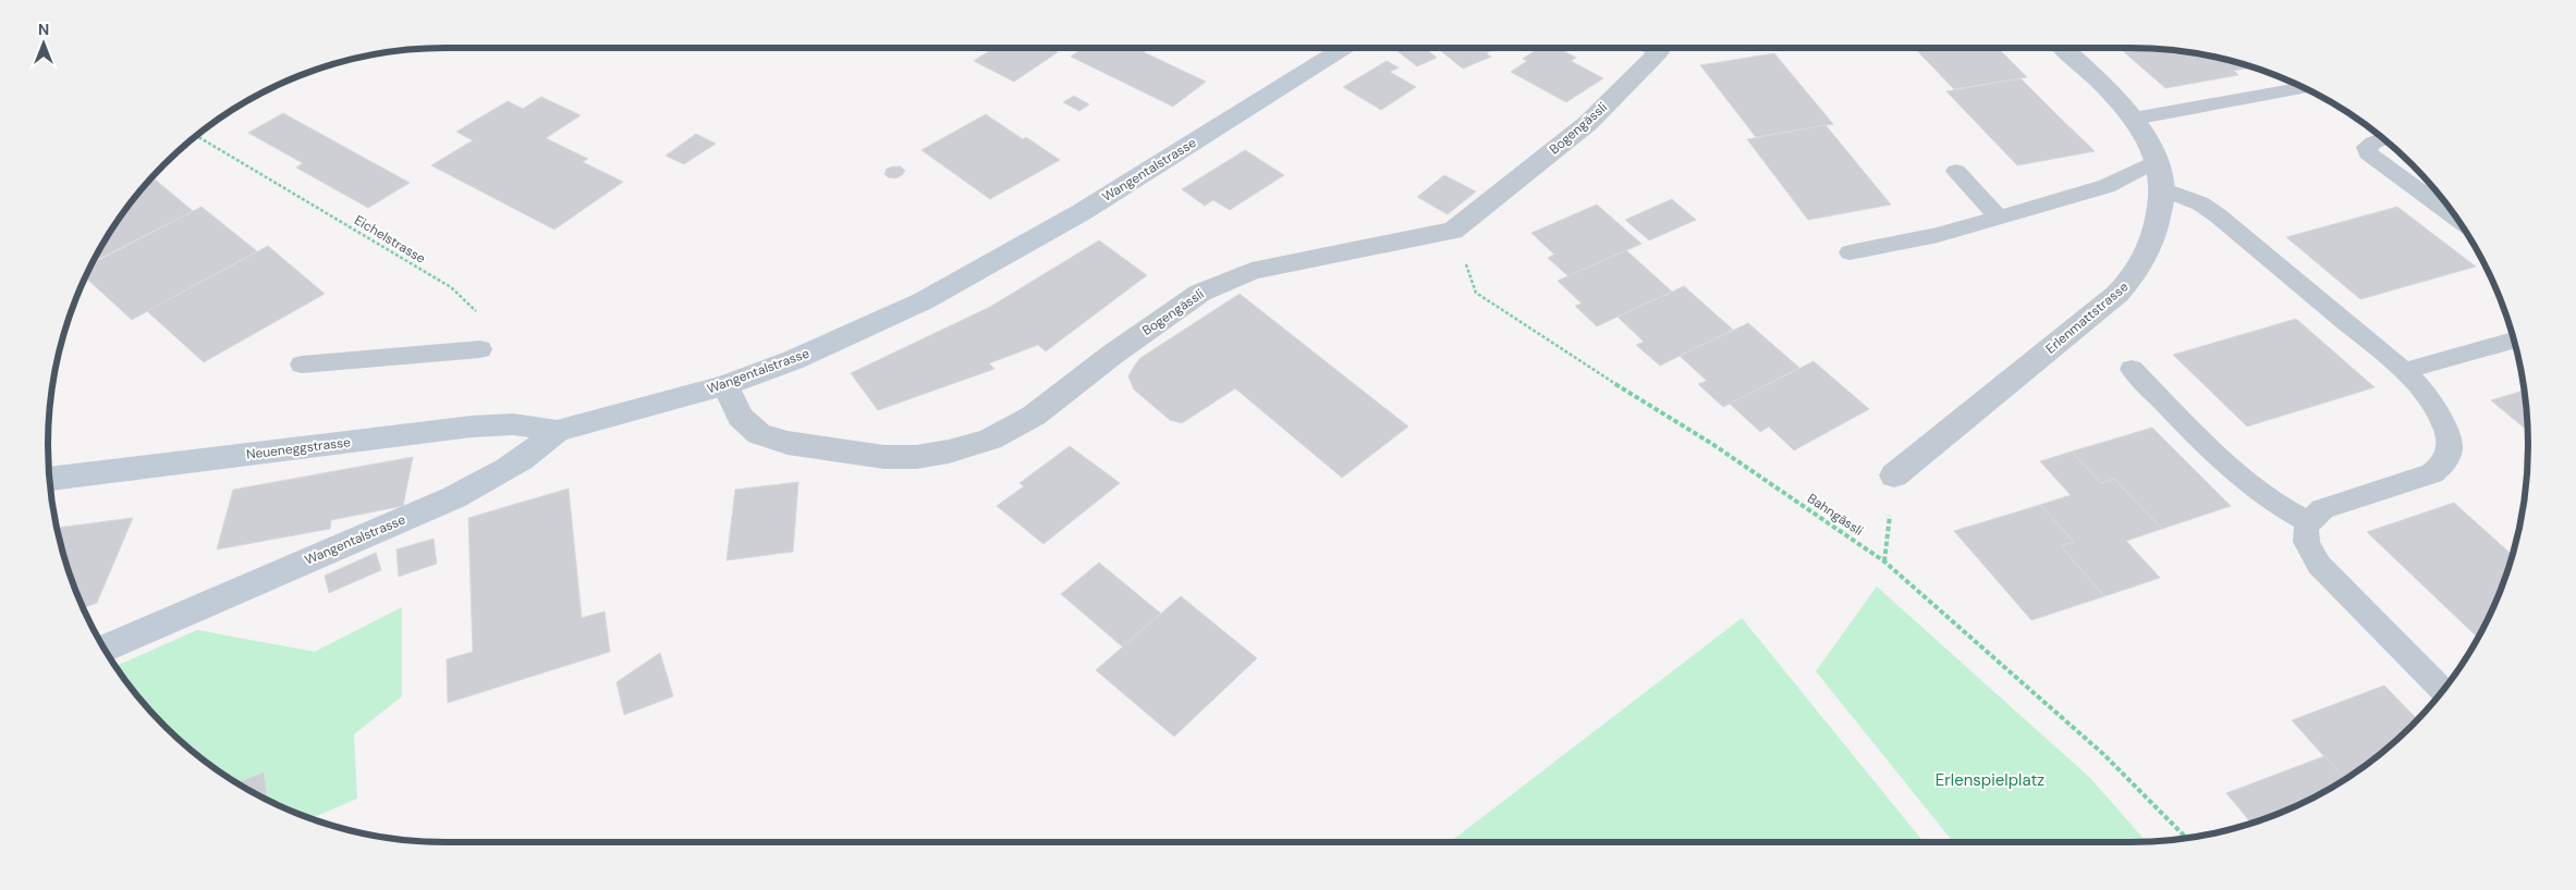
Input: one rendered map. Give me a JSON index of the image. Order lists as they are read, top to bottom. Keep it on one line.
{"streets":{"street":["Bogengässli","Wangentalstrasse","Erlenmattstrasse","Neueneggstrasse"],"path":["Eichelstrasse","Bahngässli"]},"crossings":[["Bogengässli","Wangentalstrasse"],["Bogengässli","Bahngässli"],["Wangentalstrasse","Neueneggstrasse"]],"parks":["Erlenspielplatz"],"north":"top"}
